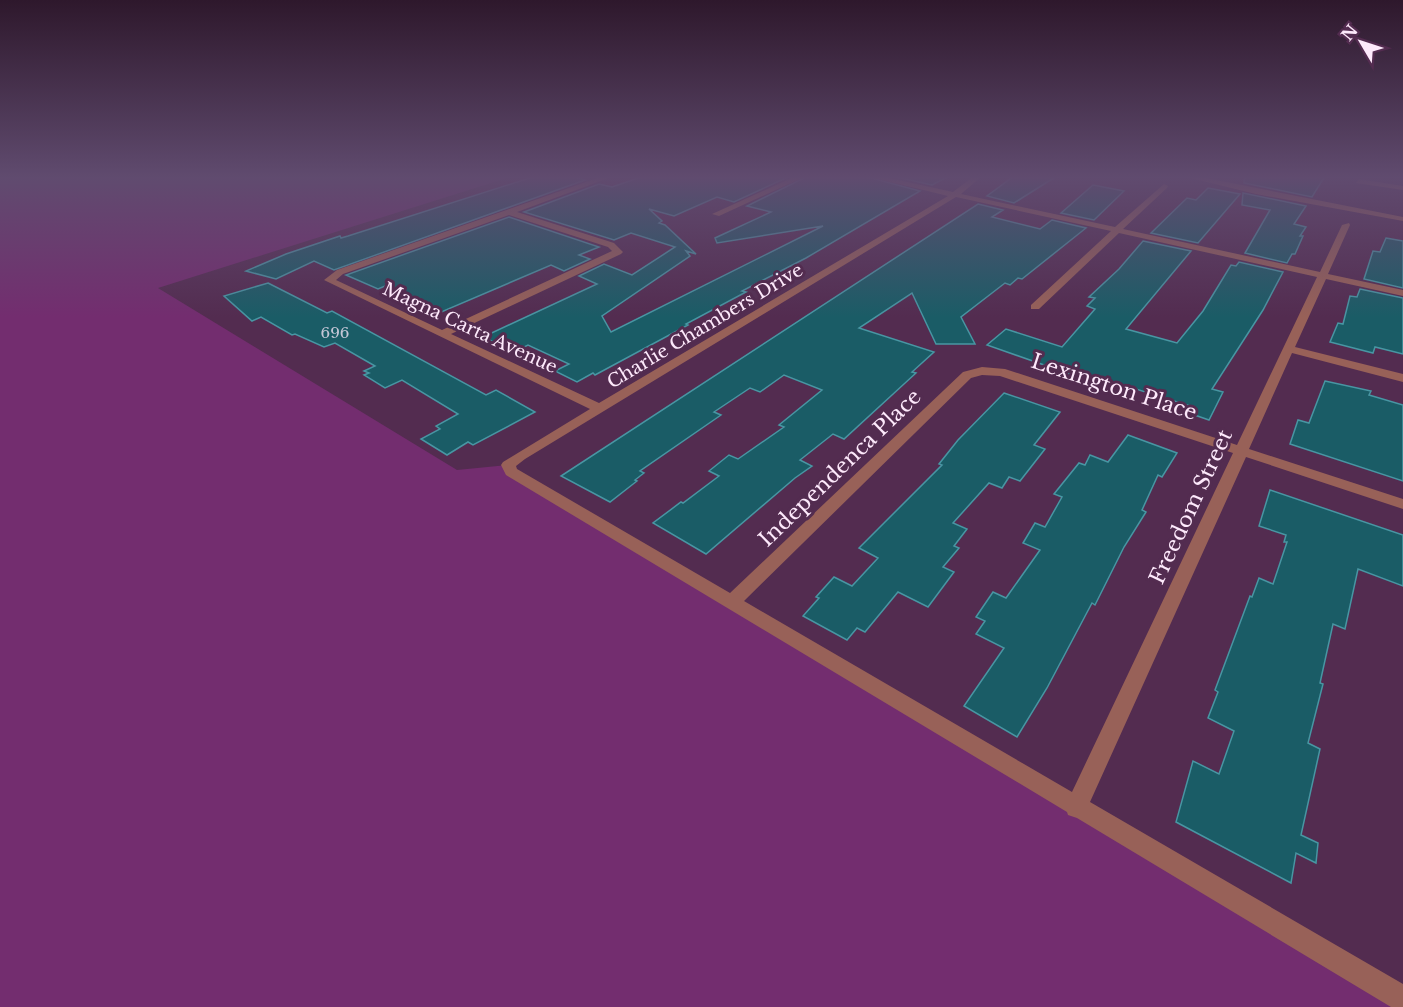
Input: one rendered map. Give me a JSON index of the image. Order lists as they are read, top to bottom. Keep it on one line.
{"streets":{"street":["Charlie Chambers Drive","Magna Carta Avenue","Lexington Place","Independenca Place","Freedom Street"]},"crossings":[["Charlie Chambers Drive","Magna Carta Avenue"],["Charlie Chambers Drive","Independenca Place"],["Lexington Place","Independenca Place"],["Lexington Place","Freedom Street"]],"house_numbers":["696"],"north":"top left"}
